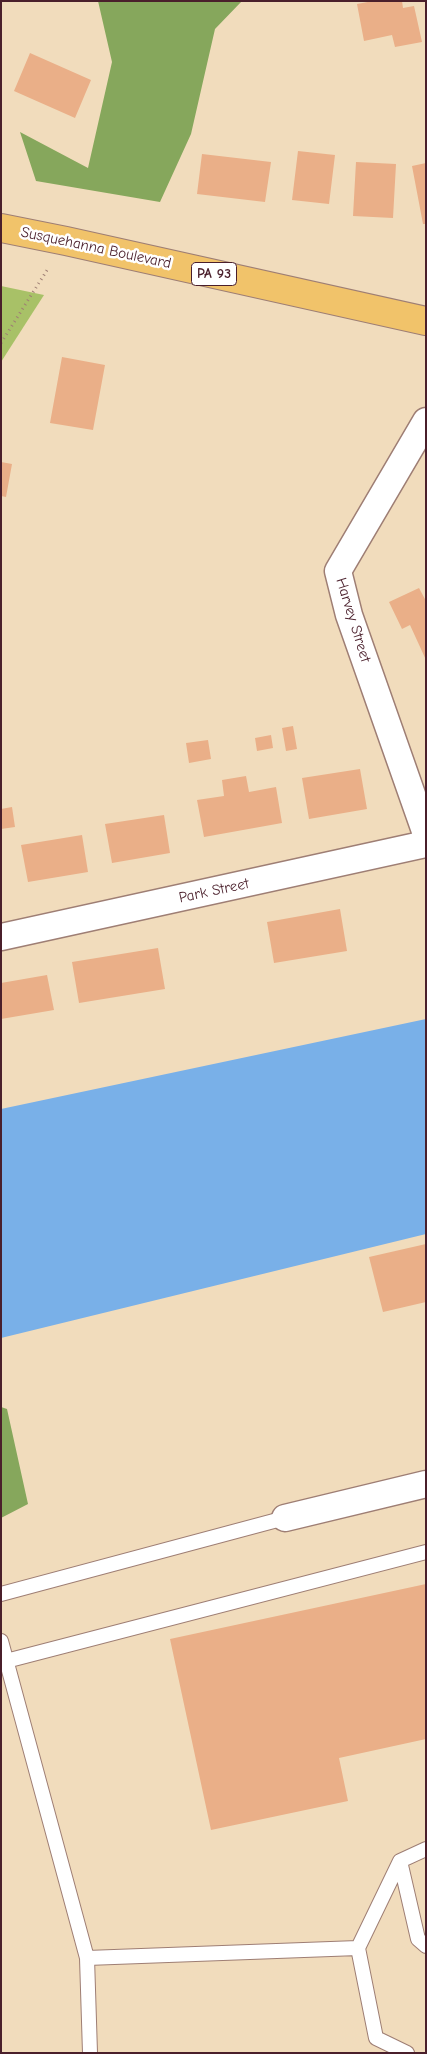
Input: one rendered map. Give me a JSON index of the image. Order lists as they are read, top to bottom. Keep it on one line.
{"streets":{"highway":["Susquehanna Boulevard","PA 93"],"street":["Harvey Street","Park Street"]}}
